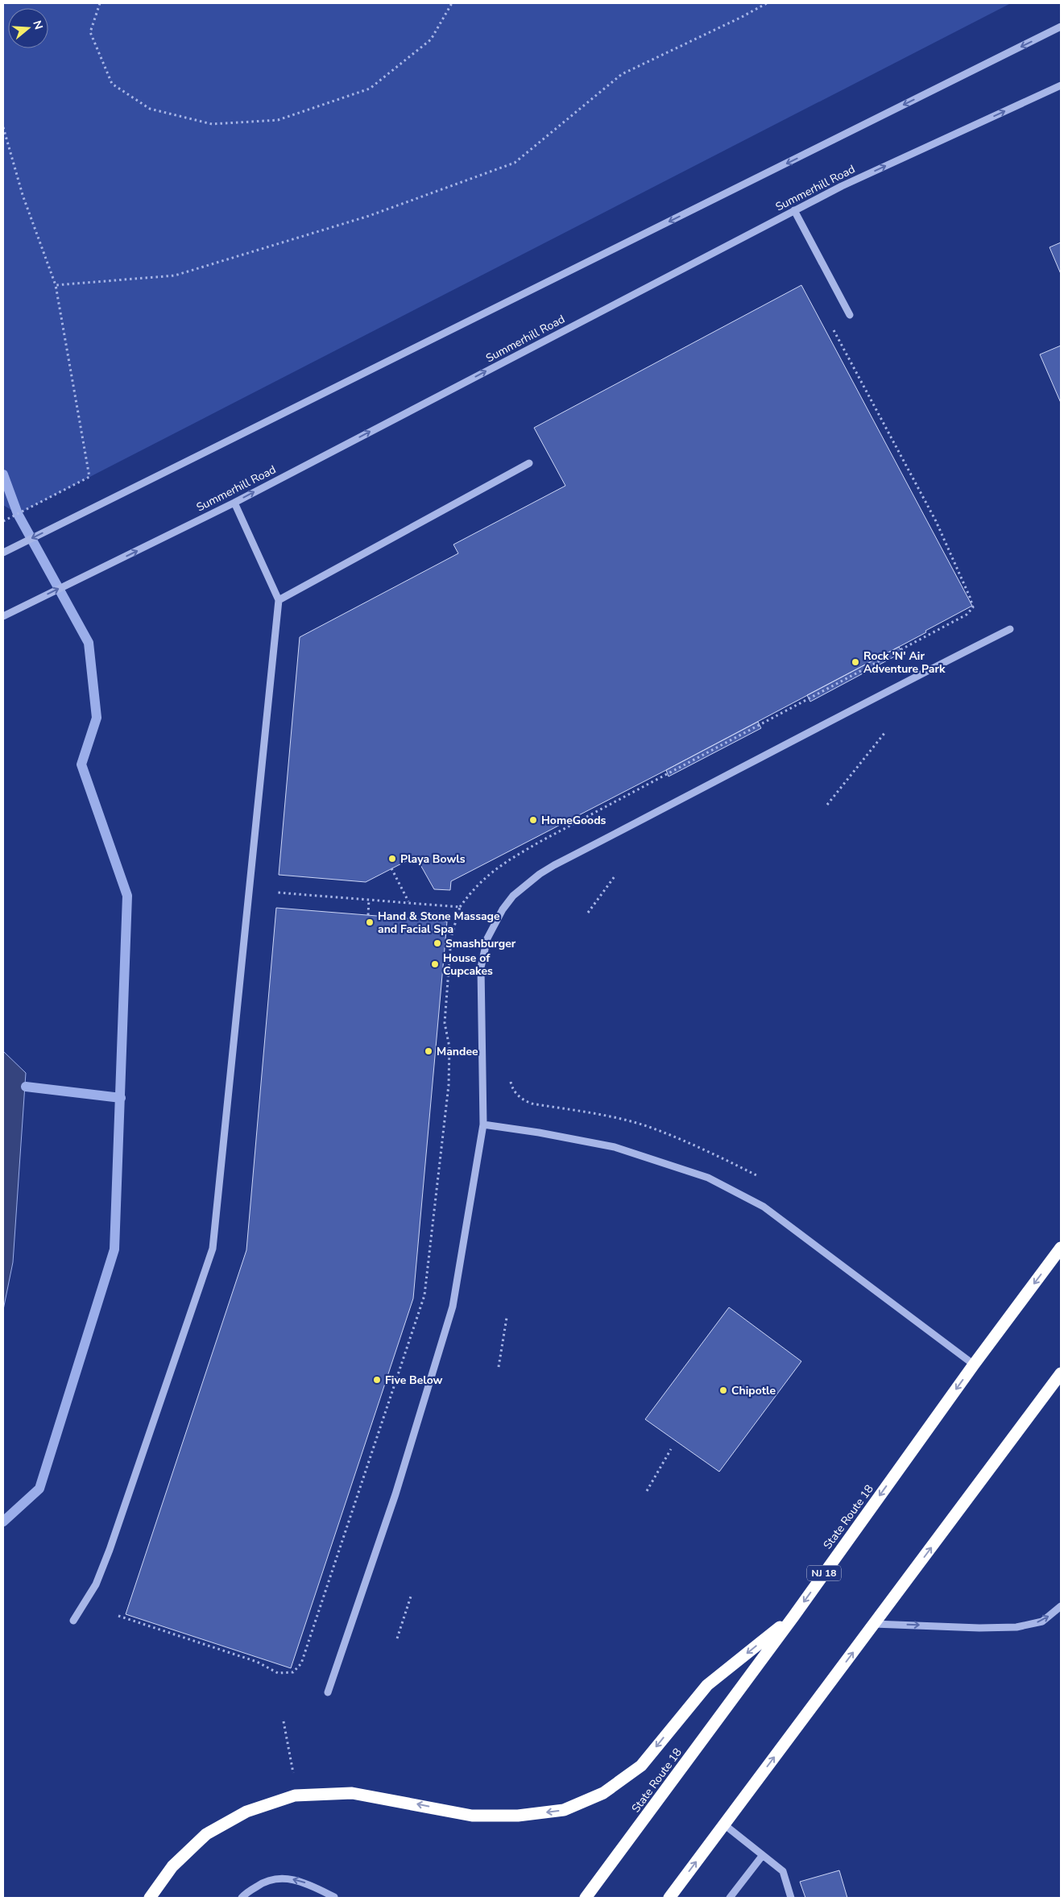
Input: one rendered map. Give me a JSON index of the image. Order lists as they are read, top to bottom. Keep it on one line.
{"streets":{"highway":["State Route 18","NJ 18"],"street":["Summerhill Road"]},"places":["Rock 'N' Air Adventure Park","HomeGoods","Playa Bowls","Hand & Stone Massage and Facial Spa","Smashburger","House of Cupcakes","Mandee","Five Below","Chipotle"],"north":"right"}
